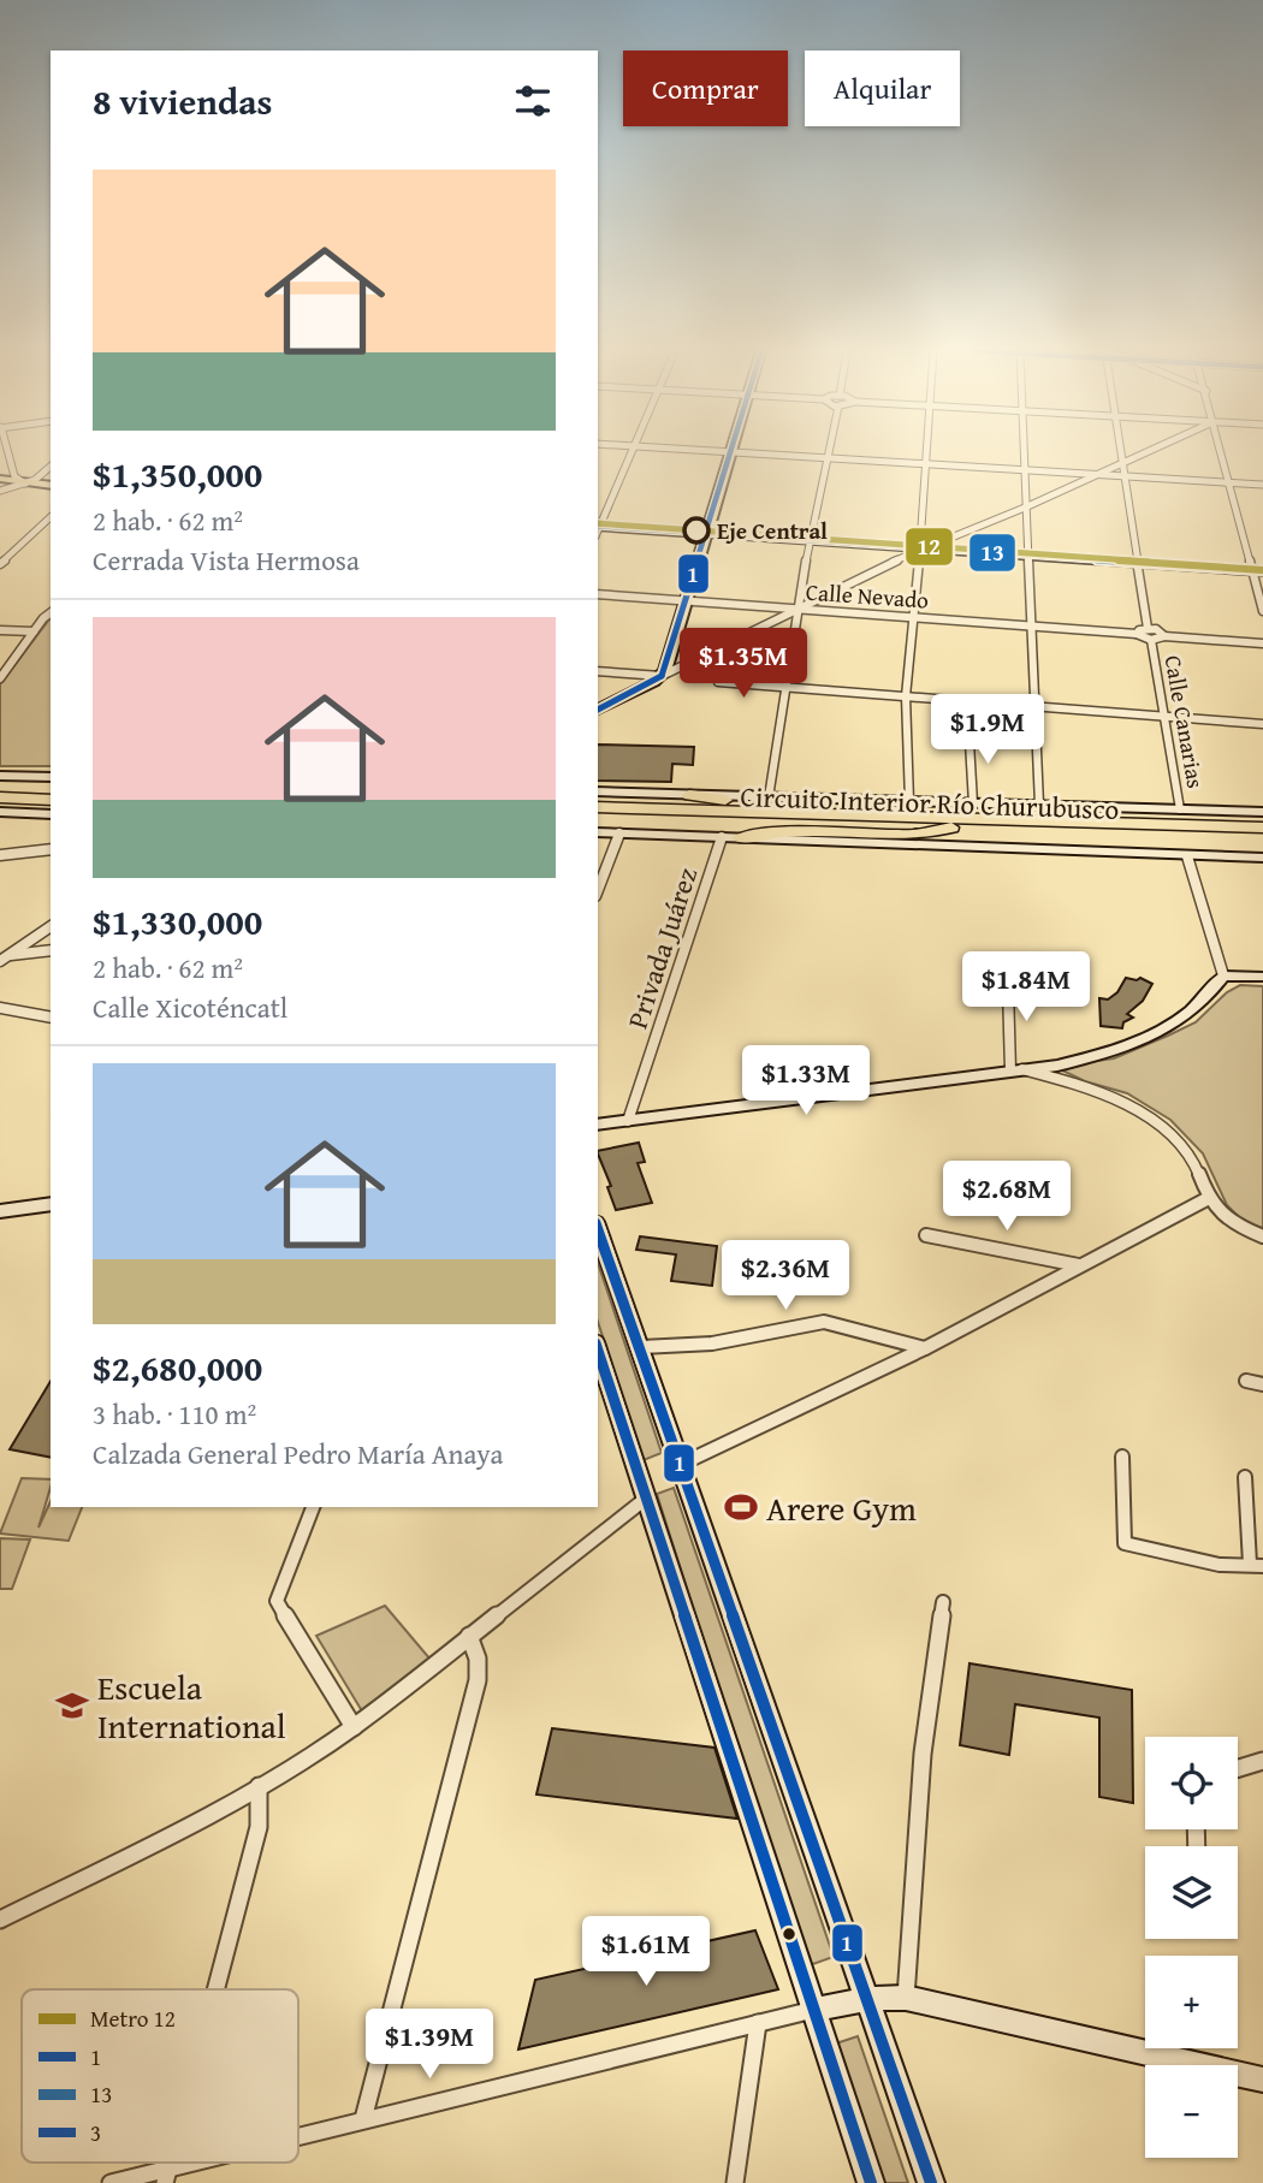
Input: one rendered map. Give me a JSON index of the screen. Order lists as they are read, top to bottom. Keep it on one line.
{"streets":{"highway":["Circuito Interior Río Churubusco"],"street":["Calle Nevado","Calle Canarias","Privada Juárez"]},"crossings":[["Calle Nevado","Calle Canarias"]],"places":{"other":["Eje Central"],"sports":["Arere Gym"],"school or university":["Escuela International"]},"lines":["transit line 1","metro line 12","transit line 13"],"legend":["Metro 12","1","13","3"],"page":{"chip":["Comprar","Alquilar"],"heading":"8 viviendas","list":[{"name":"$1,350,000","note":"2 hab. · 62 m² · Cerrada Vista Hermosa"},{"name":"$1,330,000","note":"2 hab. · 62 m² · Calle Xicoténcatl"},{"name":"$2,680,000","note":"3 hab. · 110 m² · Calzada General Pedro María Anaya"}],"price":["$1.35M","$1.9M","$1.84M","$1.33M","$2.68M","$2.36M","$1.61M","$1.39M"],"map_buttons":["+","−"]}}
